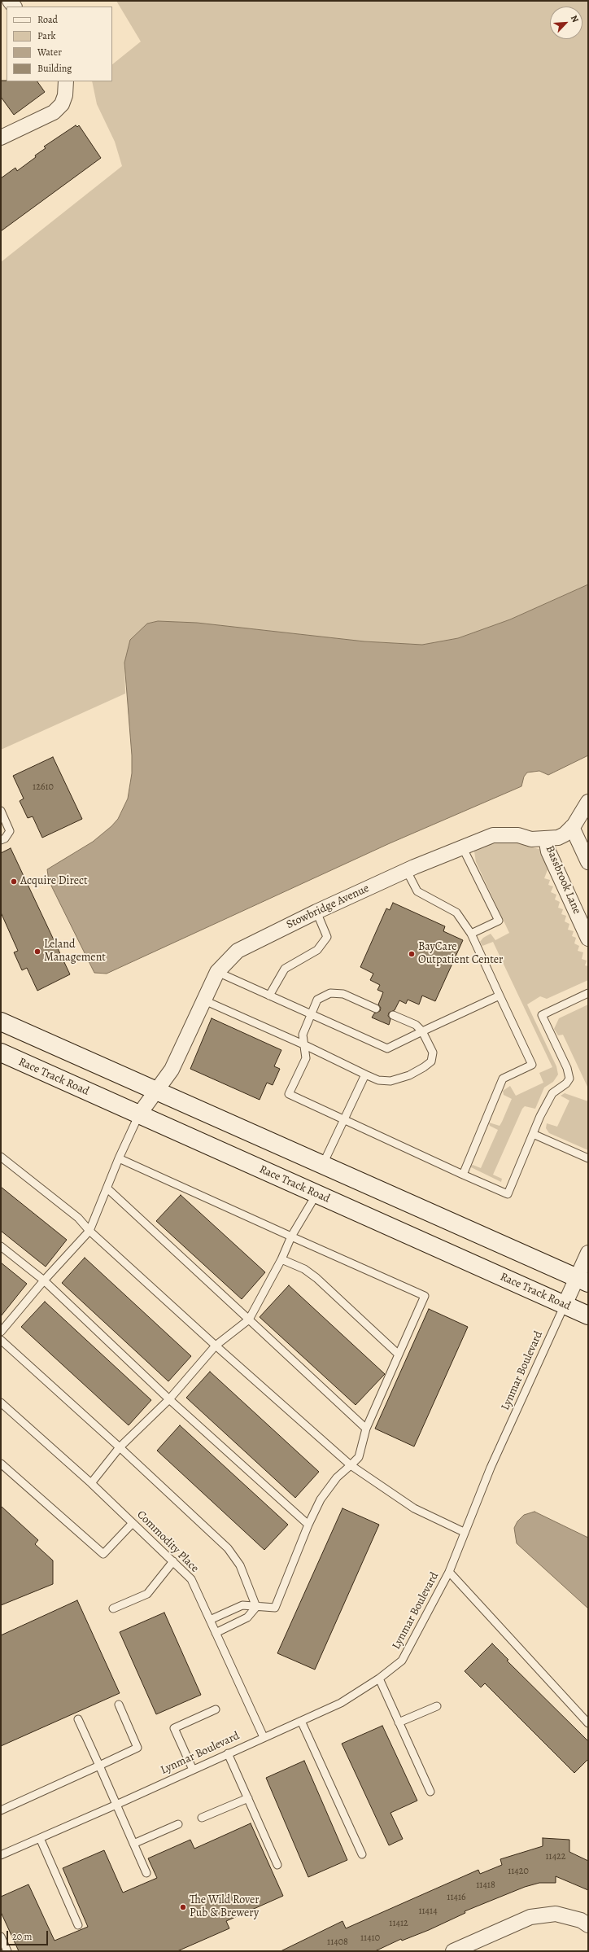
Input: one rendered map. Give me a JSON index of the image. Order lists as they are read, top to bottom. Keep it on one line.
{"streets":{"main road":["Race Track Road"],"street":["Bassbrook Lane","Stowbridge Avenue"],"lane":["Lynmar Boulevard","Commodity Place"]},"crossings":[["Bassbrook Lane","Stowbridge Avenue"],["Stowbridge Avenue","Race Track Road"],["Race Track Road","Lynmar Boulevard"],["Lynmar Boulevard","Commodity Place"]],"places":["Acquire Direct","Leland Management","BayCare Outpatient Center","The Wild Rover Pub & Brewery"],"house_numbers":["12610","11422","11420","11418","11416","11414","11412","11410","11408"],"legend":["Road","Park","Water","Building"],"scale_bar":"20 m","north":"top right"}
